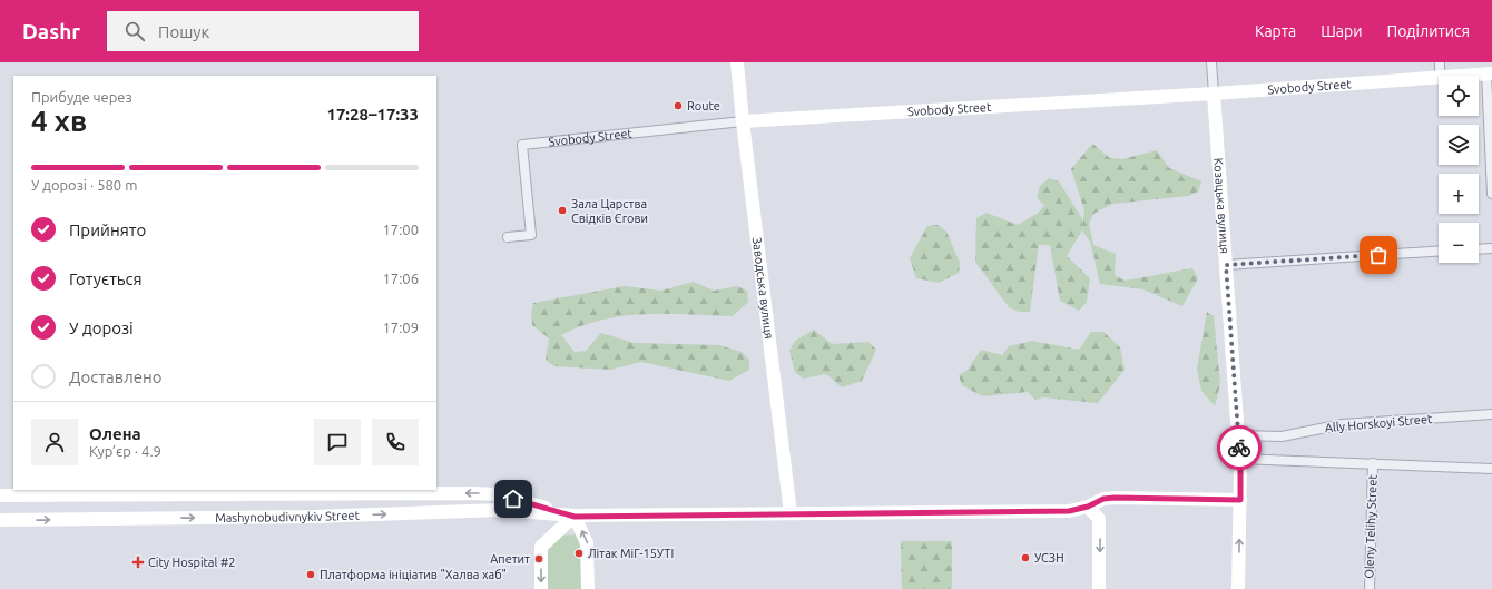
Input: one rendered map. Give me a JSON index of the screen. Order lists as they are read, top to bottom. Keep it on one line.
{"streets":{"street":["Svobody Street","Козацька вулиця","Заводська вулиця","Ally Horskoyi Street","Mashynobudivnykiv Street","Oleny Telihy Street"]},"crossings":[["Svobody Street","Козацька вулиця"],["Svobody Street","Заводська вулиця"],["Козацька вулиця","Ally Horskoyi Street"],["Козацька вулиця","Mashynobudivnykiv Street"],["Заводська вулиця","Mashynobudivnykiv Street"]],"places":{"other":["Route","Зала Царства Свідків Єгови","Літак МіГ-15УТІ","УСЗН","Апетит","Платформа ініціатив \"Халва хаб\""],"health":["City Hospital #2"]},"page":{"header":"Dashr","search":"Пошук","nav":["Карта","Шари","Поділитися"],"map_buttons":["+","−"],"heading":["4 хв","Прибуде через","17:28–17:33"],"panel":["Олена","Кур’єр · 4.9"],"bar":"У дорозі · 580 m","list":[["Прийнято","17:00"],["Готується","17:06"],["У дорозі","17:09"],"Доставлено"]}}
